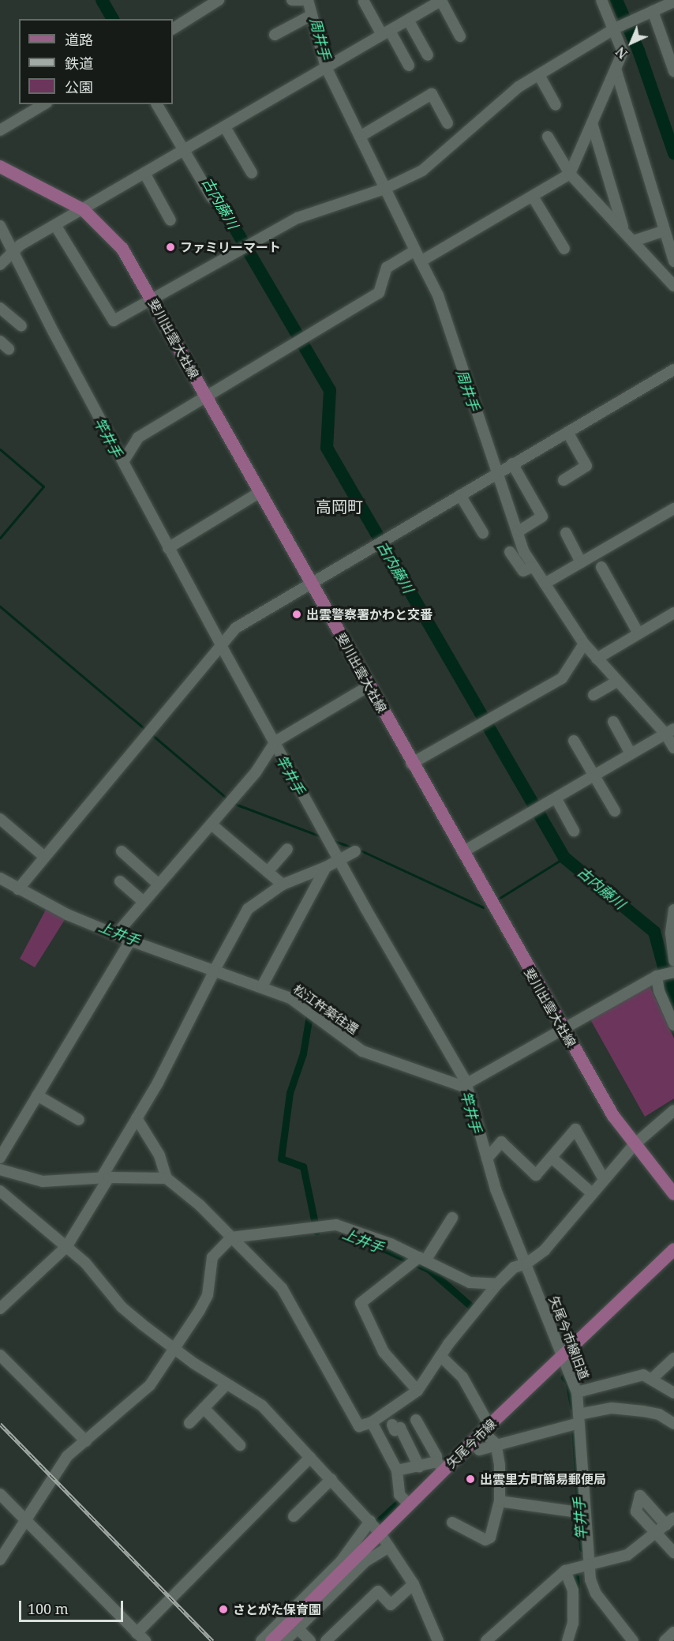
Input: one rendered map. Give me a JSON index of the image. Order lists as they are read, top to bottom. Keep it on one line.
{"streets":{"main road":["斐川出雲大社線","矢尾今市線"],"street":["松江杵築往還","矢尾今市線旧道"]},"crossings":[["矢尾今市線旧道","矢尾今市線"]],"districts":["高岡町"],"water":["周井手","古内藤川","竿井手","上井手"],"places":["ファミリーマート","出雲警察署かわと交番","出雲里方町簡易郵便局","さとがた保育園"],"legend":["道路","鉄道","公園"],"scale_bar":"100 m","north":"bottom left"}
